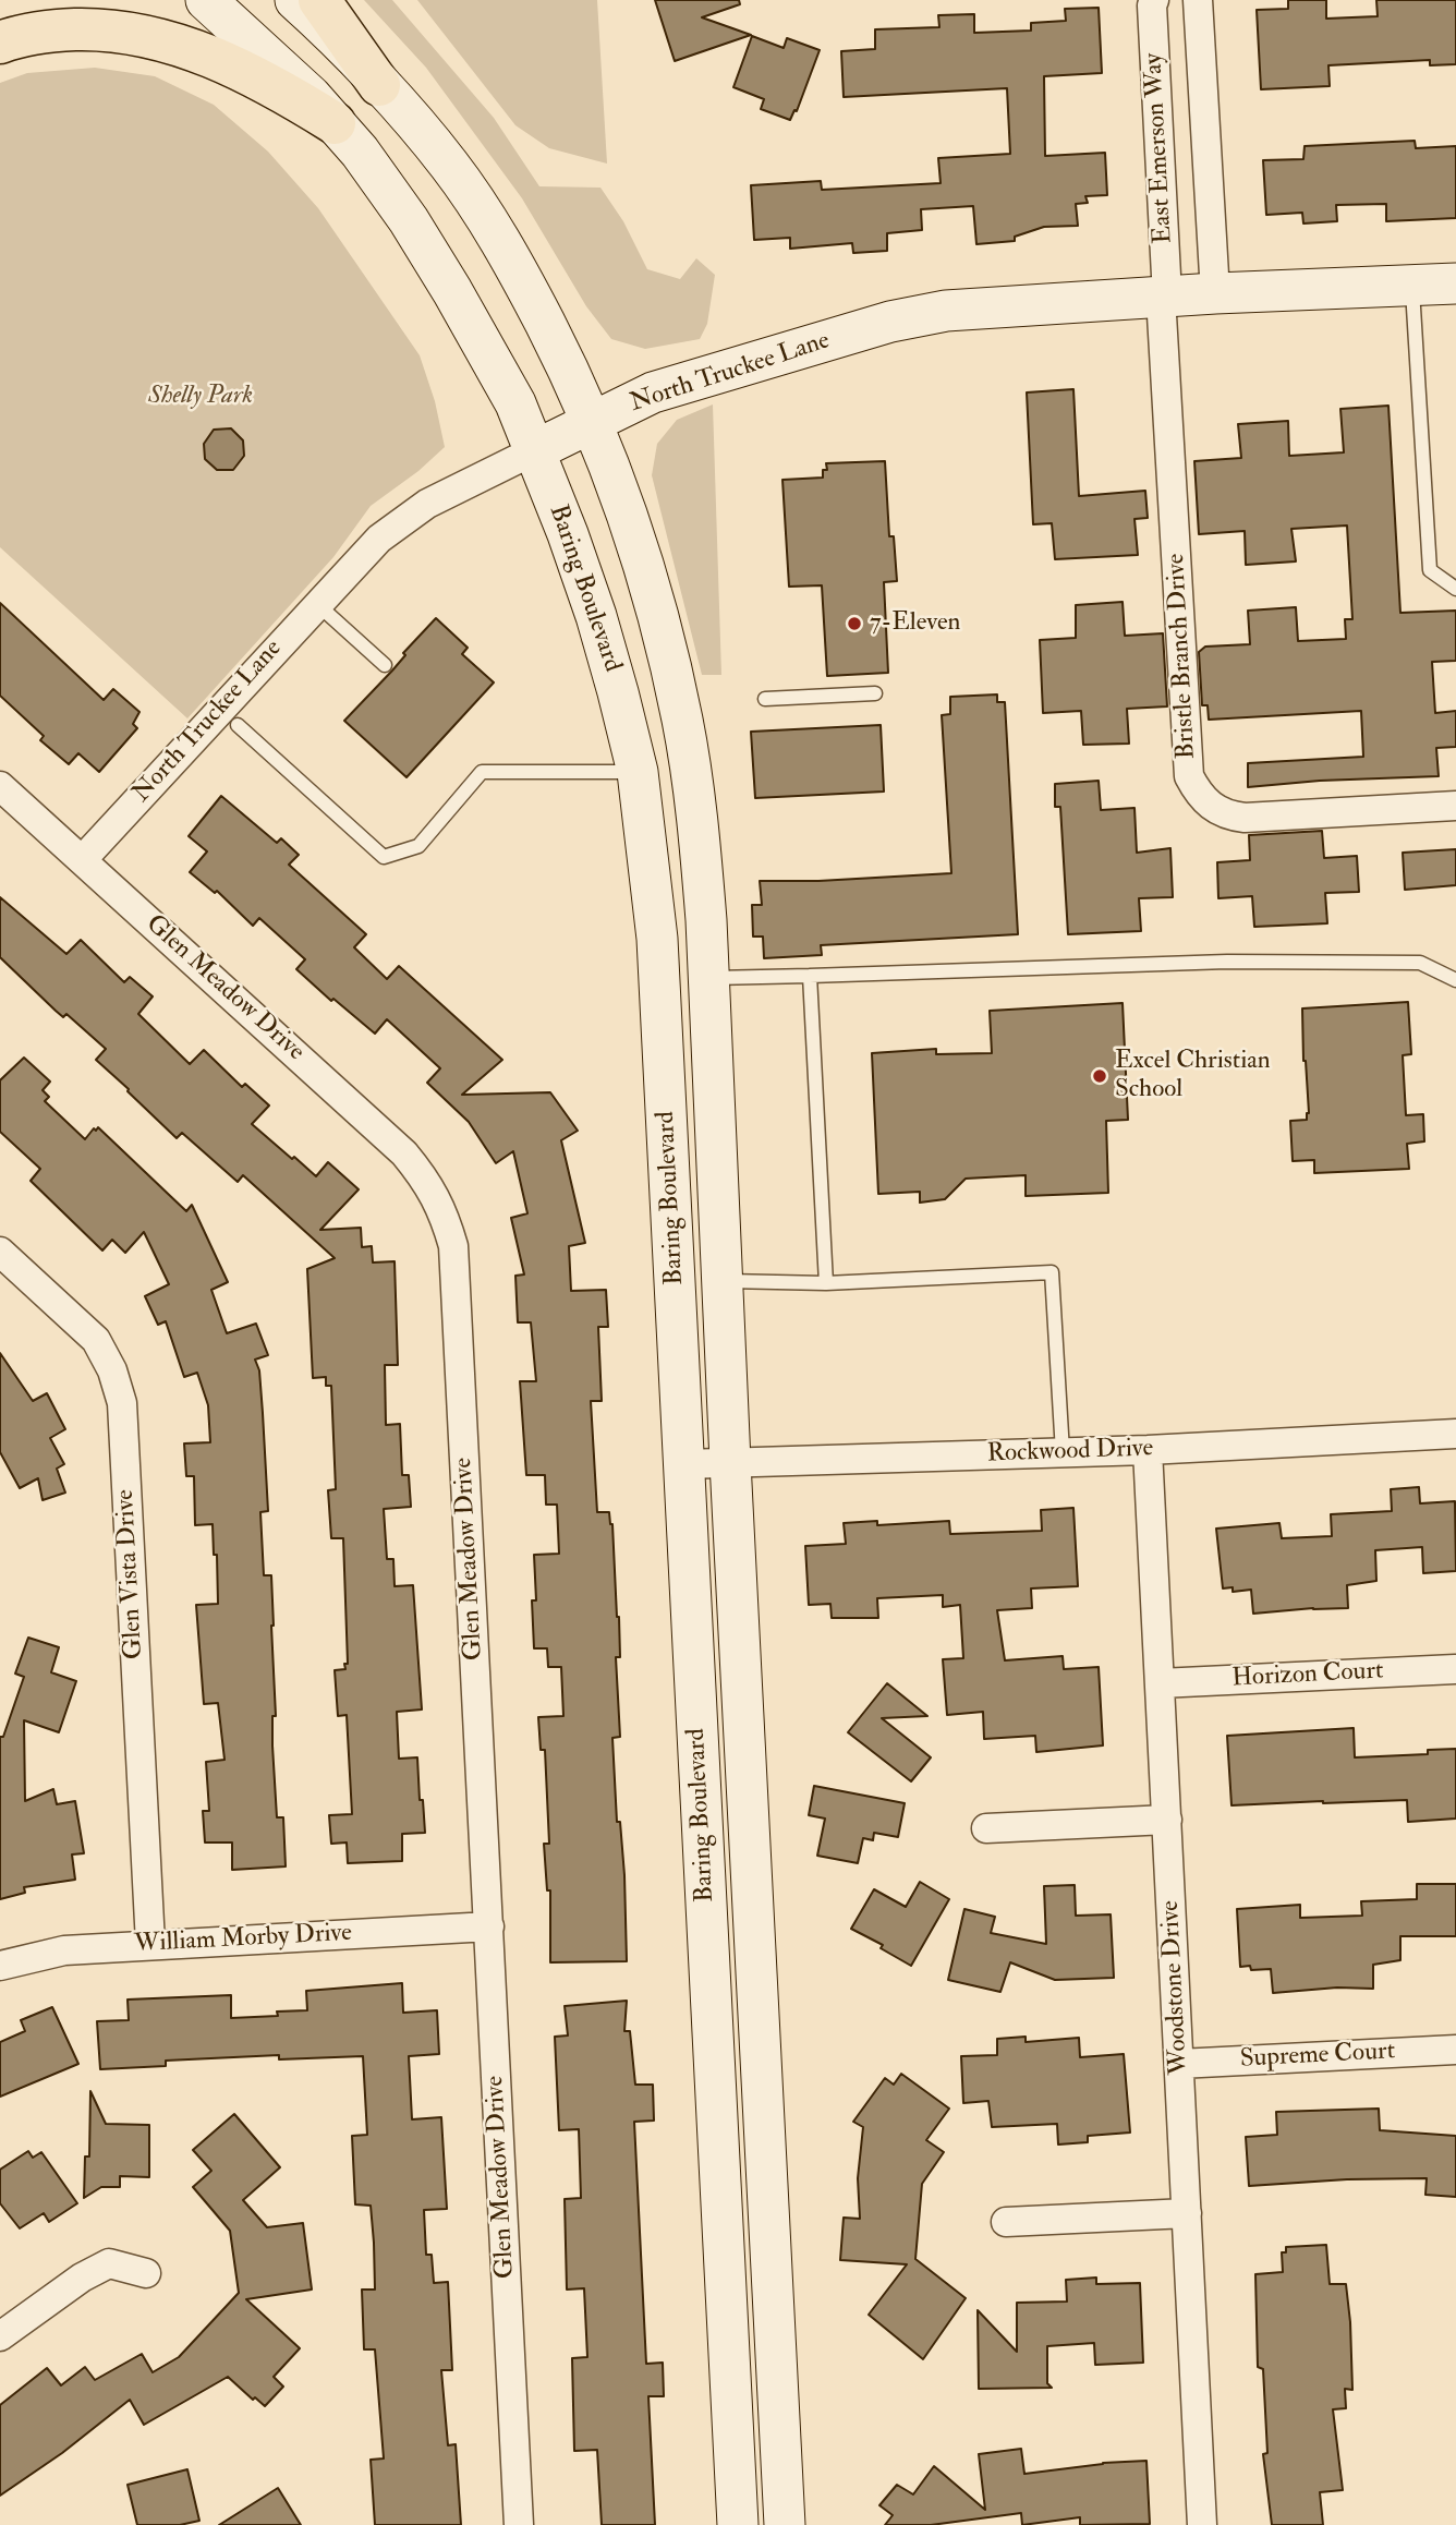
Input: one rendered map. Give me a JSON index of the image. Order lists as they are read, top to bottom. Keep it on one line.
{"streets":{"main road":["North Truckee Lane","Baring Boulevard"],"street":["East Emerson Way","Bristle Branch Drive","Glen Meadow Drive","Rockwood Drive","Glen Vista Drive","Horizon Court","William Morby Drive","Woodstone Drive","Supreme Court"]},"crossings":[["East Emerson Way","North Truckee Lane"],["East Emerson Way","Bristle Branch Drive"],["North Truckee Lane","Baring Boulevard"],["North Truckee Lane","Bristle Branch Drive"],["North Truckee Lane","Glen Meadow Drive"],["Baring Boulevard","Rockwood Drive"],["Glen Meadow Drive","William Morby Drive"],["Rockwood Drive","Woodstone Drive"],["Glen Vista Drive","William Morby Drive"],["Horizon Court","Woodstone Drive"],["Woodstone Drive","Supreme Court"]],"parks":["Shelly Park"],"places":["7-Eleven","Excel Christian School"]}
